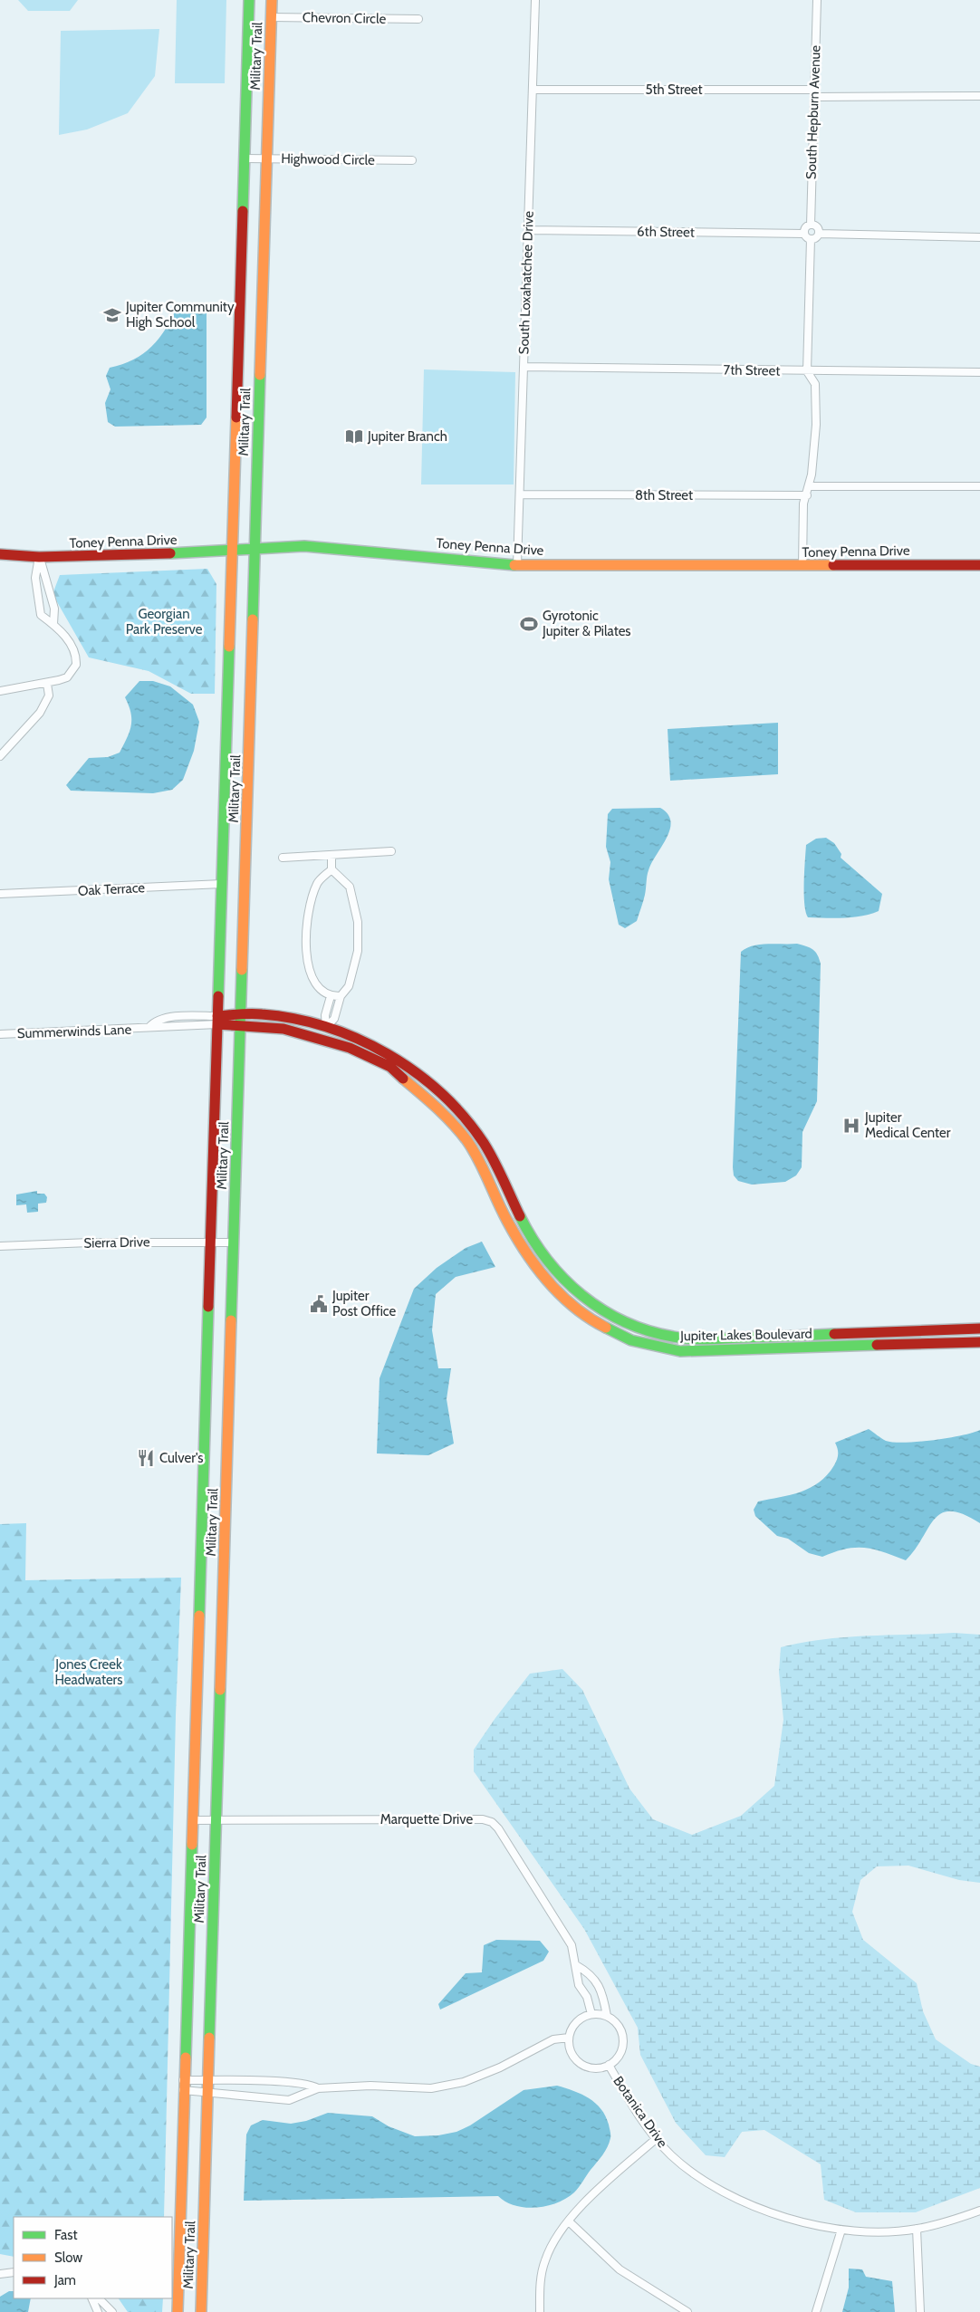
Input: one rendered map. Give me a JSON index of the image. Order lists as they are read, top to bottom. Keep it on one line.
{"streets":{"main road":["Military Trail","Toney Penna Drive","Jupiter Lakes Boulevard"],"street":["Chevron Circle","5th Street","South Hepburn Avenue","Highwood Circle","6th Street","South Loxahatchee Drive","7th Street","8th Street","Oak Terrace","Summerwinds Lane","Sierra Drive","Marquette Drive","Botanica Drive"]},"crossings":[["Chevron Circle","Military Trail"],["Military Trail","Highwood Circle"],["Military Trail","Toney Penna Drive"],["Military Trail","Oak Terrace"],["Military Trail","Summerwinds Lane"],["Military Trail","Sierra Drive"],["Military Trail","Jupiter Lakes Boulevard"],["Military Trail","Marquette Drive"],["5th Street","South Hepburn Avenue"],["5th Street","South Loxahatchee Drive"],["South Hepburn Avenue","6th Street"],["6th Street","South Loxahatchee Drive"],["South Loxahatchee Drive","7th Street"],["South Loxahatchee Drive","8th Street"],["South Loxahatchee Drive","Toney Penna Drive"],["Summerwinds Lane","Jupiter Lakes Boulevard"],["Marquette Drive","Botanica Drive"]],"parks":["Georgian Park Preserve","Jones Creek Headwaters"],"places":{"school or university":["Jupiter Community High School"],"library":["Jupiter Branch"],"sports":["Gyrotonic Jupiter & Pilates"],"hospital":["Jupiter Medical Center"],"public building":["Jupiter Post Office"],"restaurant":["Culver's"]},"legend":["Fast","Slow","Jam"]}
